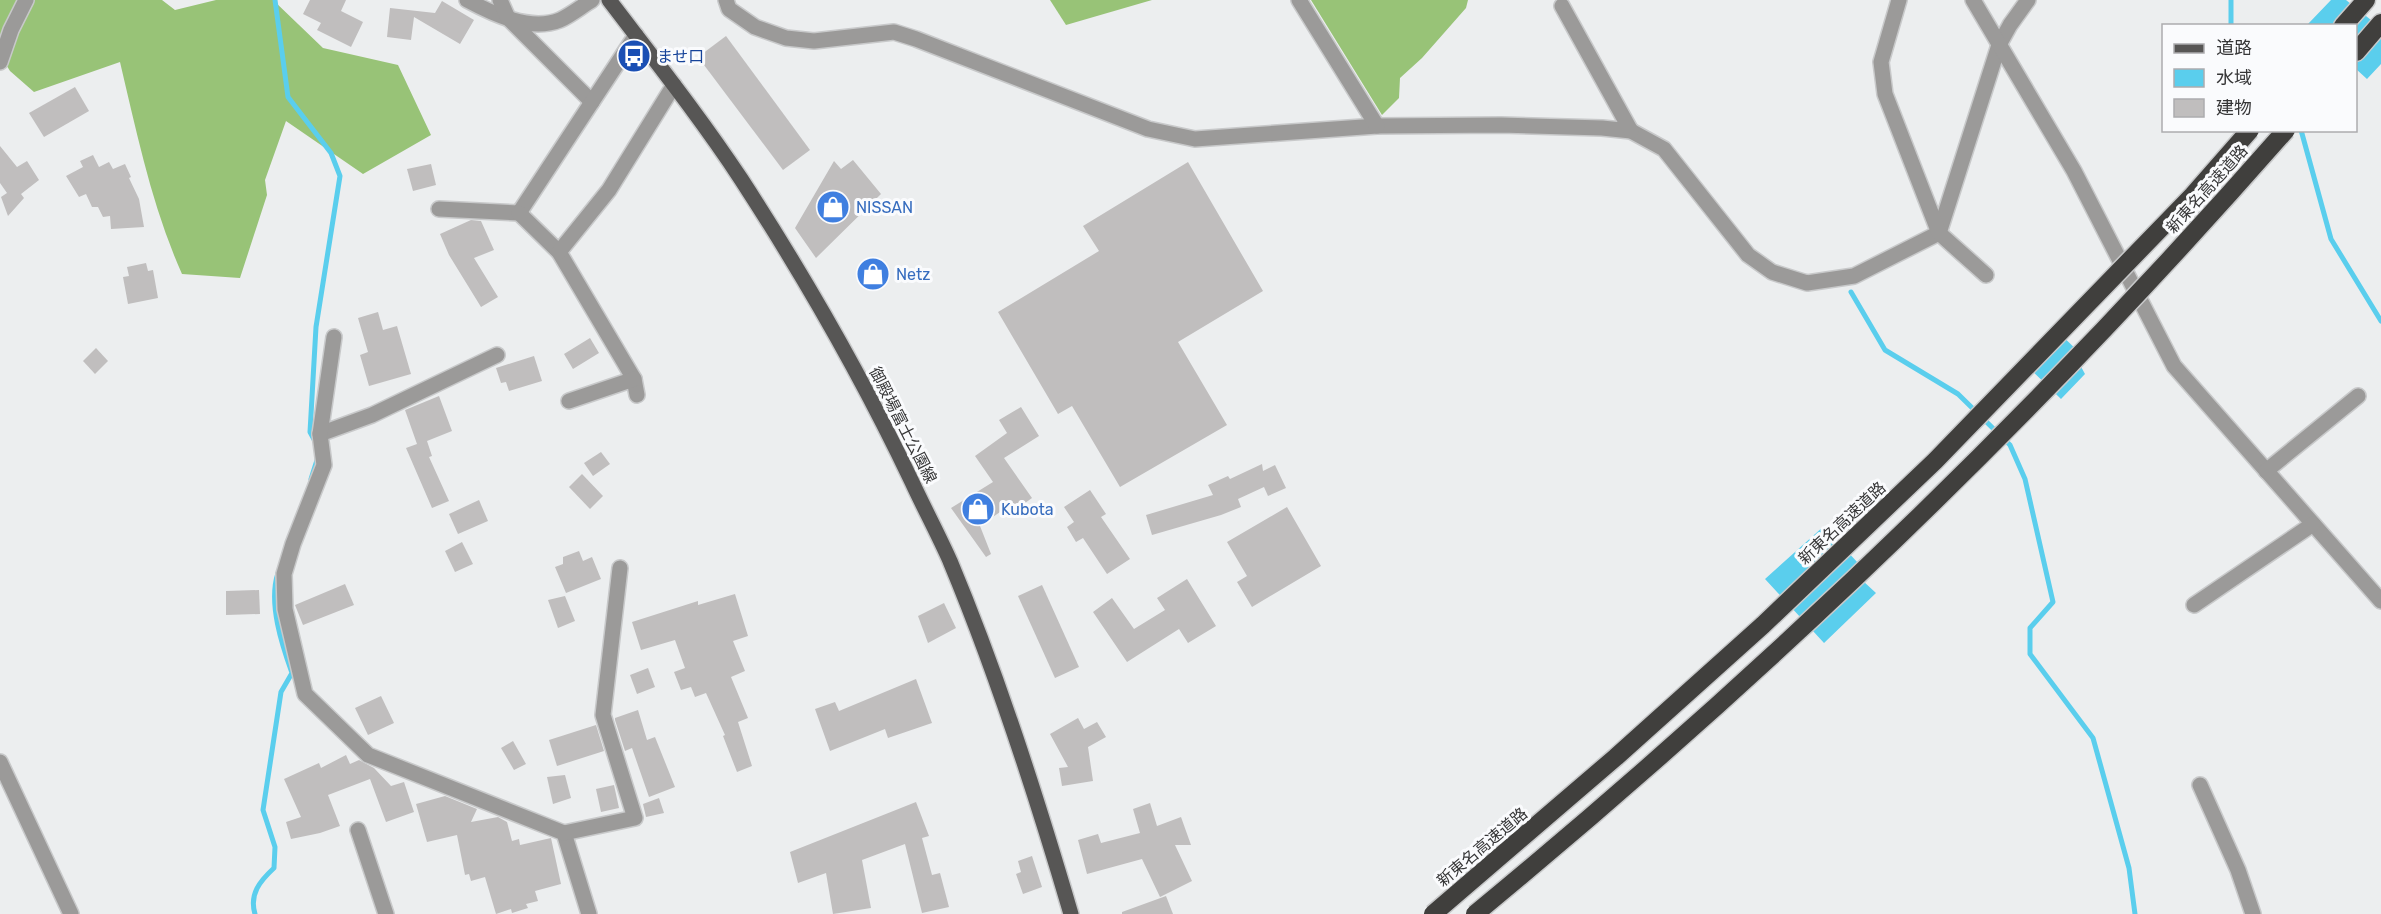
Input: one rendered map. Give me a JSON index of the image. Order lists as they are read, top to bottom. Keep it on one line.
{"streets":{"highway":["新東名高速道路"],"main road":["御殿場富士公園線"]},"places":{"bus stop":["ませ口"],"shop":["NISSAN","Netz","Kubota"]},"legend":["道路","水域","建物"]}
